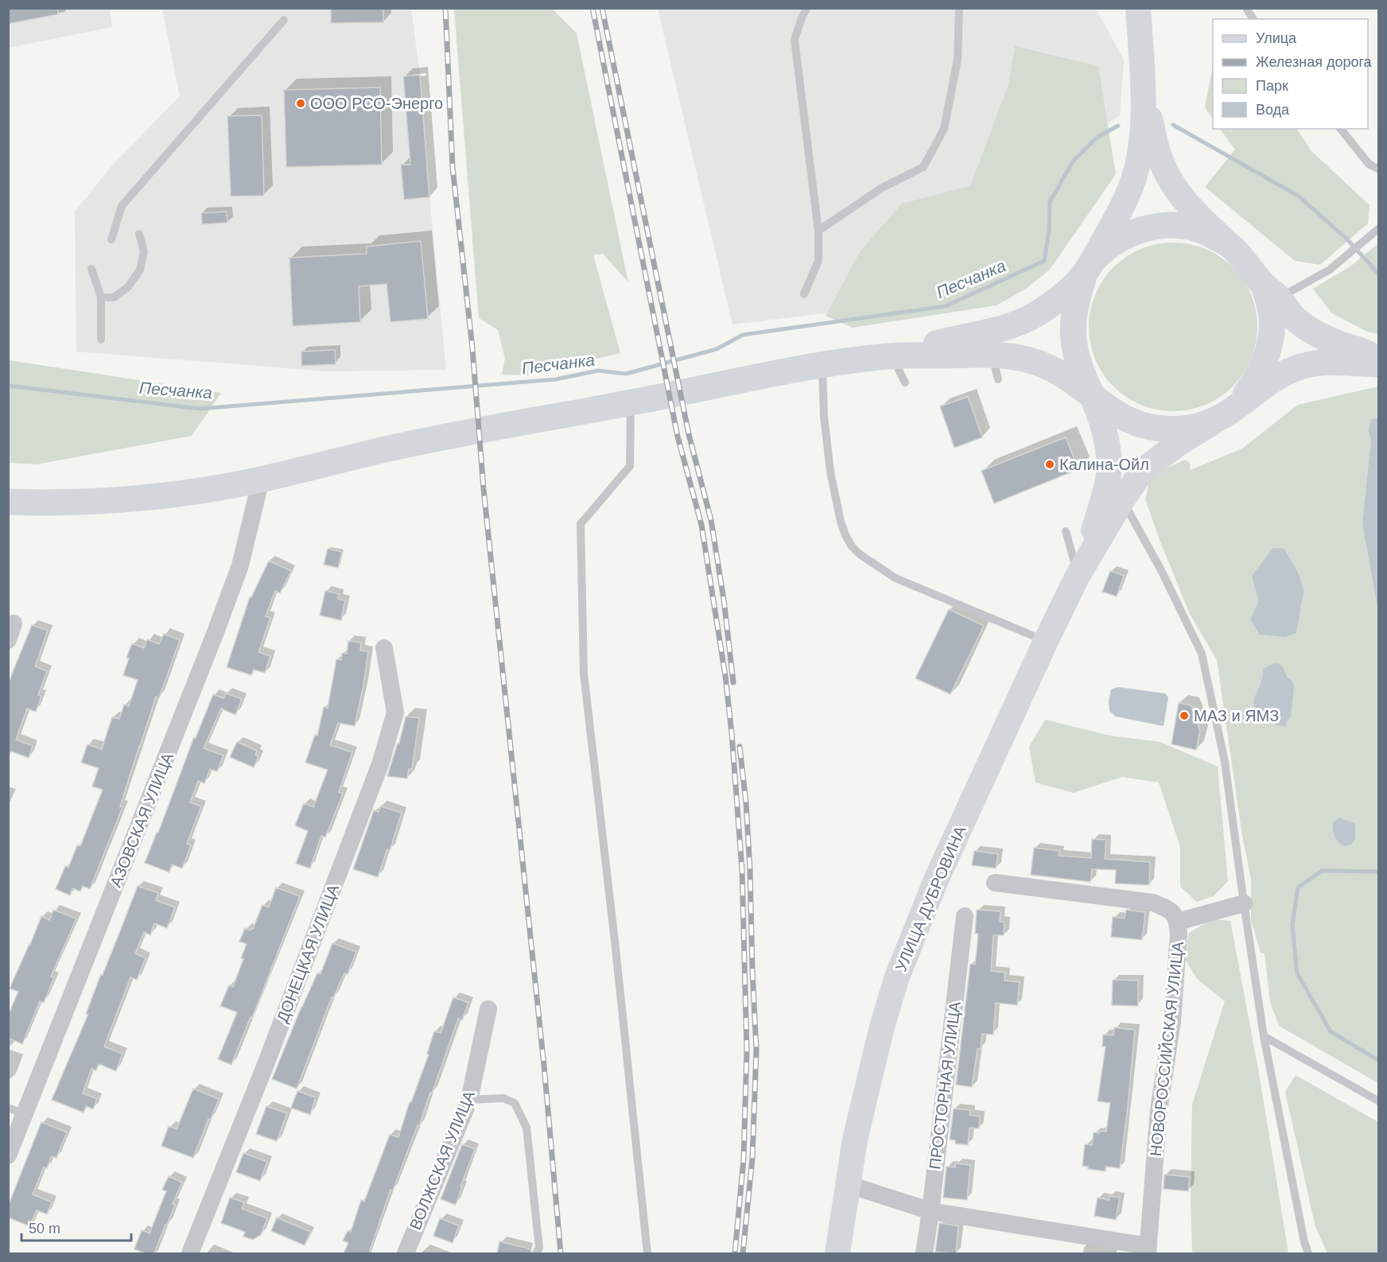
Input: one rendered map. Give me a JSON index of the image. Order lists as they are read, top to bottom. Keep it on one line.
{"streets":{"main road":["УЛИЦА ДУБРОВИНА"],"street":["АЗОВСКАЯ УЛИЦА","ДОНЕЦКАЯ УЛИЦА","НОВОРОССИЙСКАЯ УЛИЦА","ПРОСТОРНАЯ УЛИЦА","ВОЛЖСКАЯ УЛИЦА"]},"water":["Песчанка"],"places":["ООО РСО-Энерго","Калина-Ойл","МАЗ и ЯМЗ"],"legend":["Улица","Железная дорога","Парк","Вода"],"scale_bar":"50 m"}
